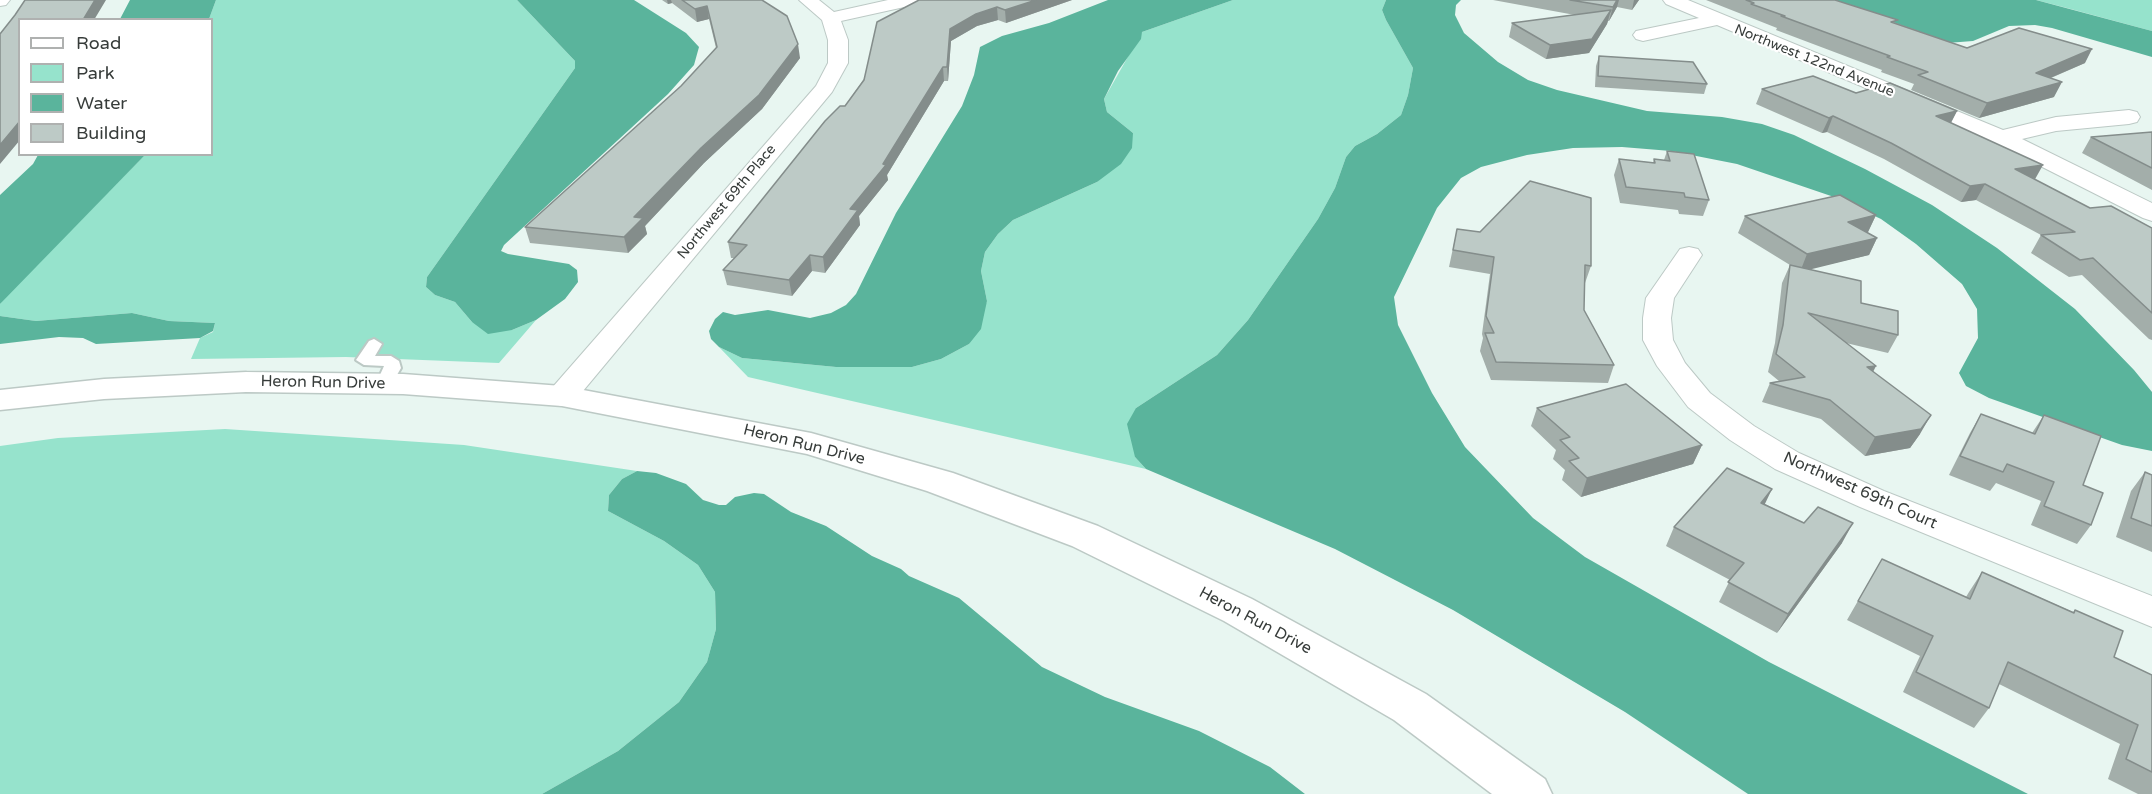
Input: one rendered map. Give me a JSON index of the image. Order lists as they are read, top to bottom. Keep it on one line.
{"streets":{"street":["Northwest 122nd Avenue","Northwest 69th Place","Heron Run Drive","Northwest 69th Court"]},"crossings":[["Northwest 69th Place","Heron Run Drive"]],"legend":["Road","Park","Water","Building"]}
